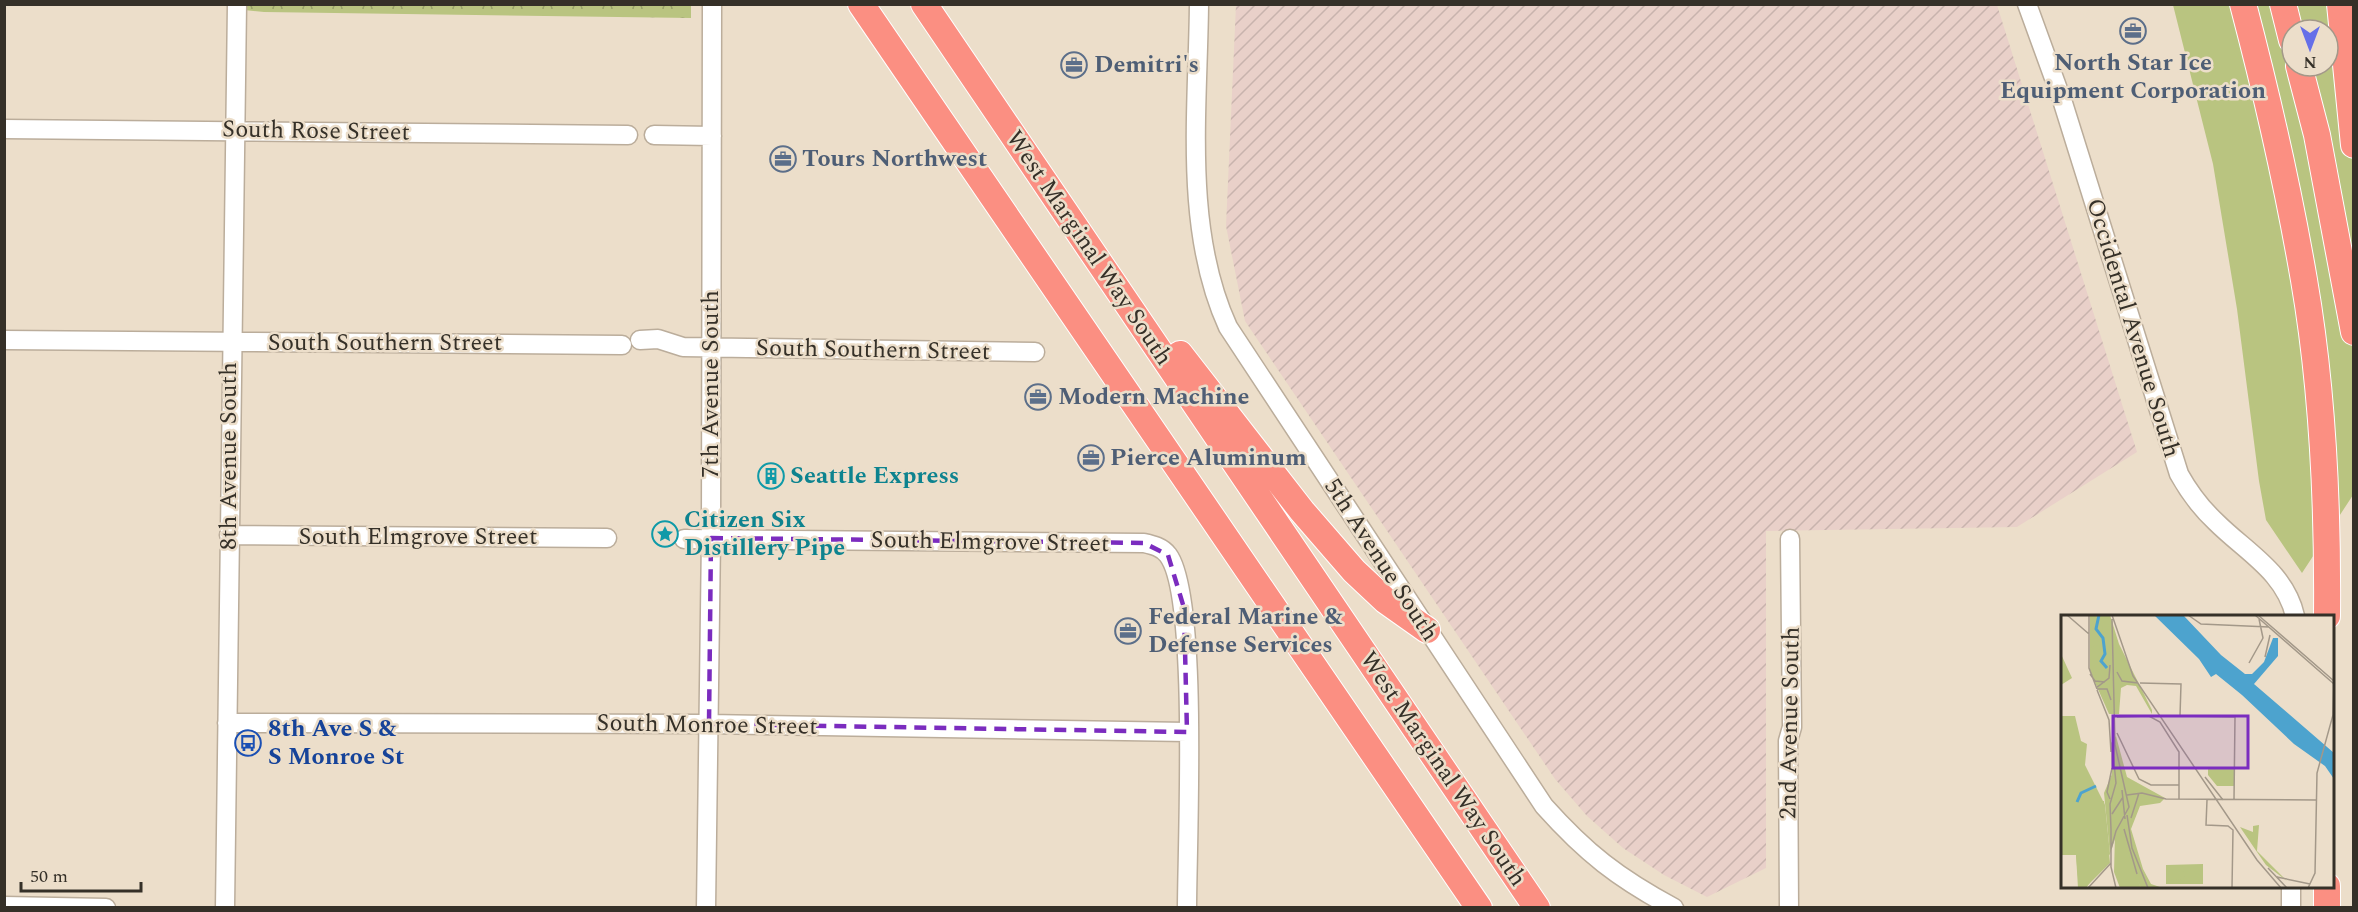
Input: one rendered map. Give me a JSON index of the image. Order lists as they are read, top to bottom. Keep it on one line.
{"streets":{"highway":["West Marginal Way South"],"street":["South Rose Street","Occidental Avenue South","South Southern Street","7th Avenue South","8th Avenue South","South Elmgrove Street","5th Avenue South","2nd Avenue South","South Monroe Street"]},"crossings":[["South Rose Street","8th Avenue South"],["South Southern Street","7th Avenue South"],["South Southern Street","8th Avenue South"],["7th Avenue South","South Elmgrove Street"],["7th Avenue South","South Monroe Street"],["8th Avenue South","South Elmgrove Street"],["8th Avenue South","South Monroe Street"],["South Elmgrove Street","South Monroe Street"]],"places":{"office":["North Star Ice Equipment Corporation","Demitri's","Tours Northwest","Modern Machine","Pierce Aluminum","Federal Marine & Defense Services"],"building":["Seattle Express"],"place":["Citizen Six Distillery Pipe"],"bus stop":["8th Ave S & S Monroe St"]},"scale_bar":"50 m","north":"bottom"}
